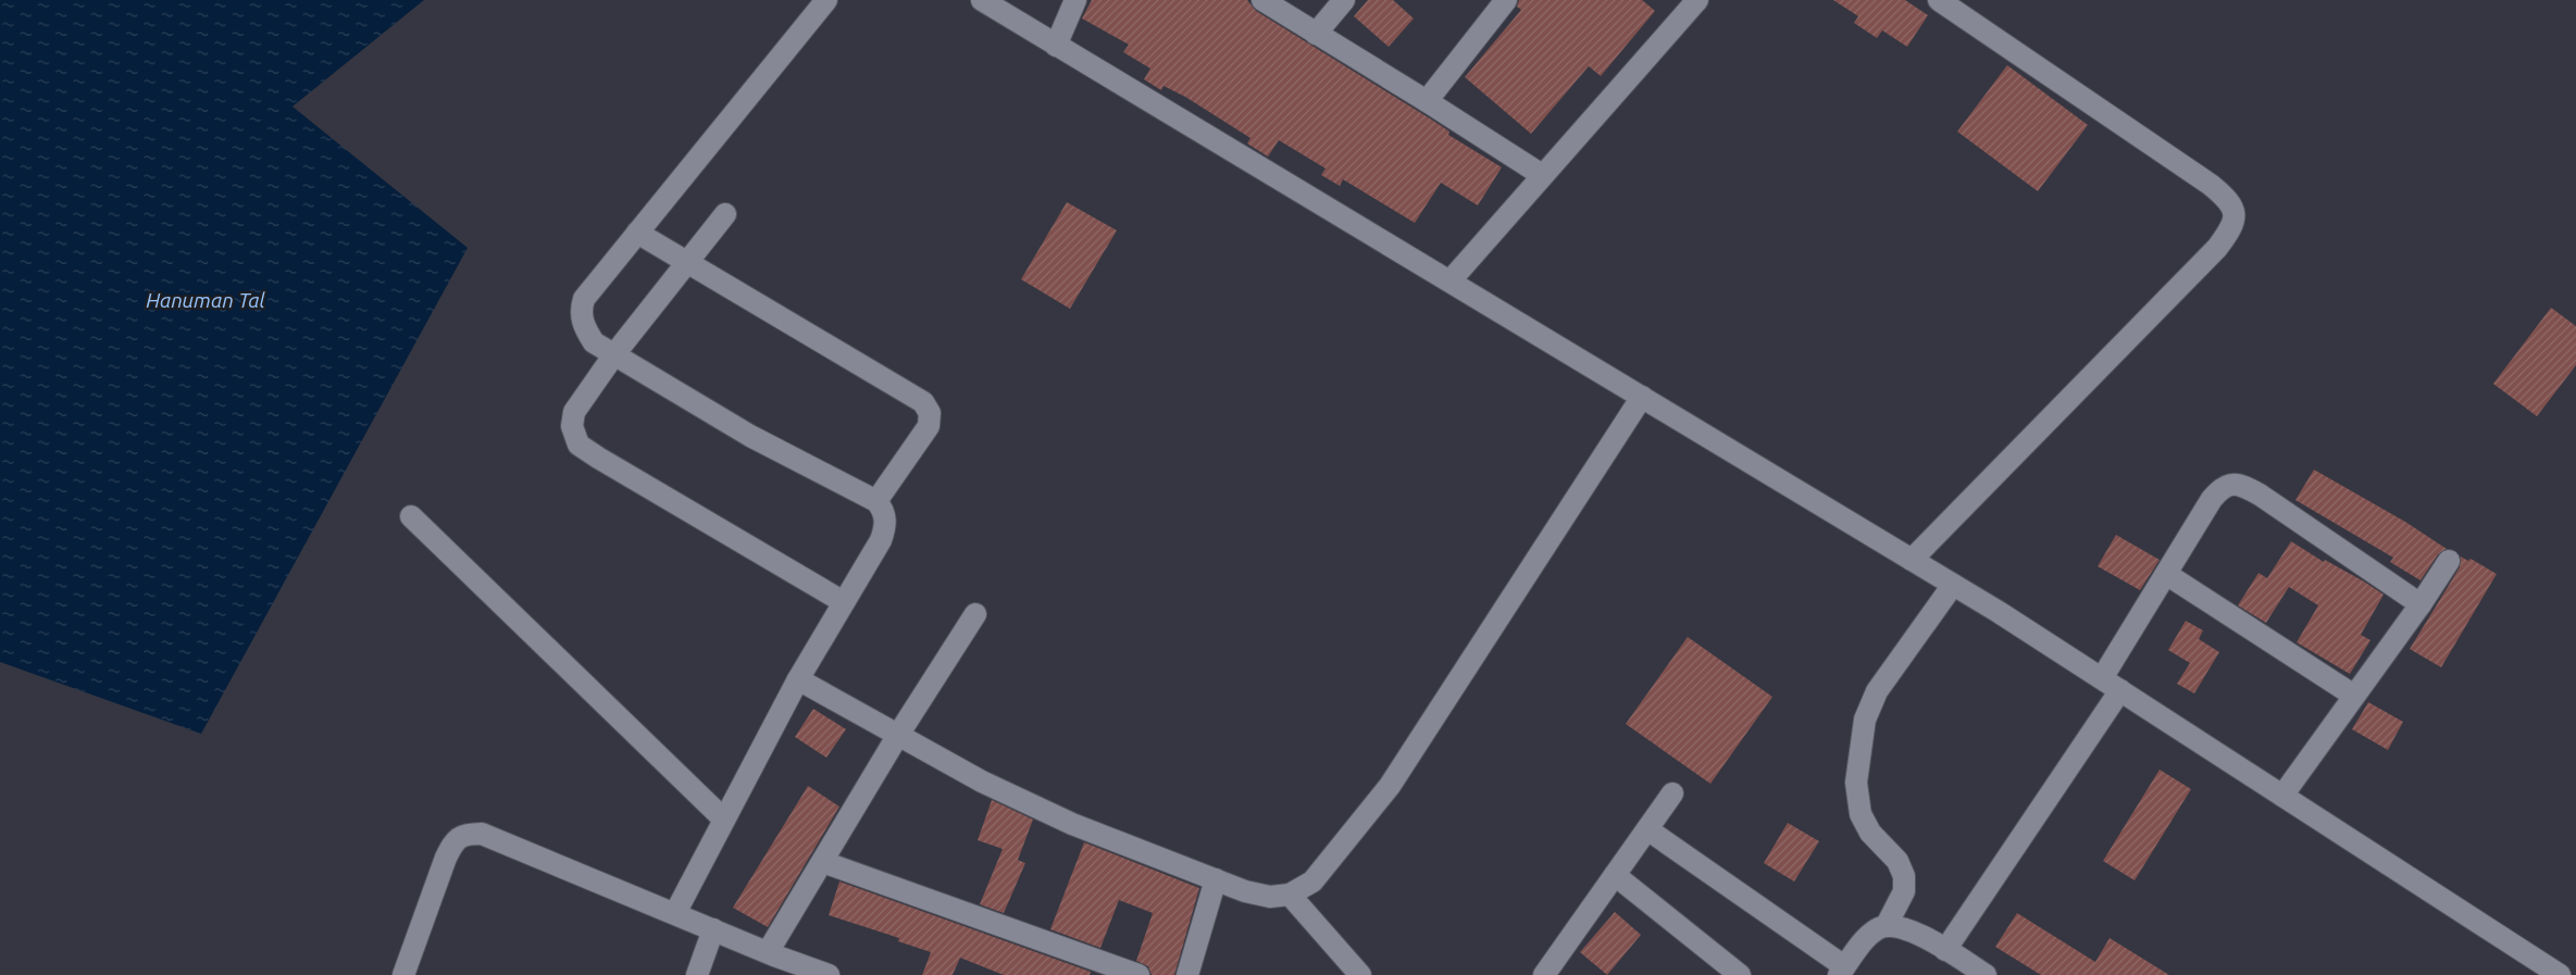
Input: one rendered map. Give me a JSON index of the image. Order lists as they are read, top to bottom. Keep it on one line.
{"water":["Hanuman Tal"]}
